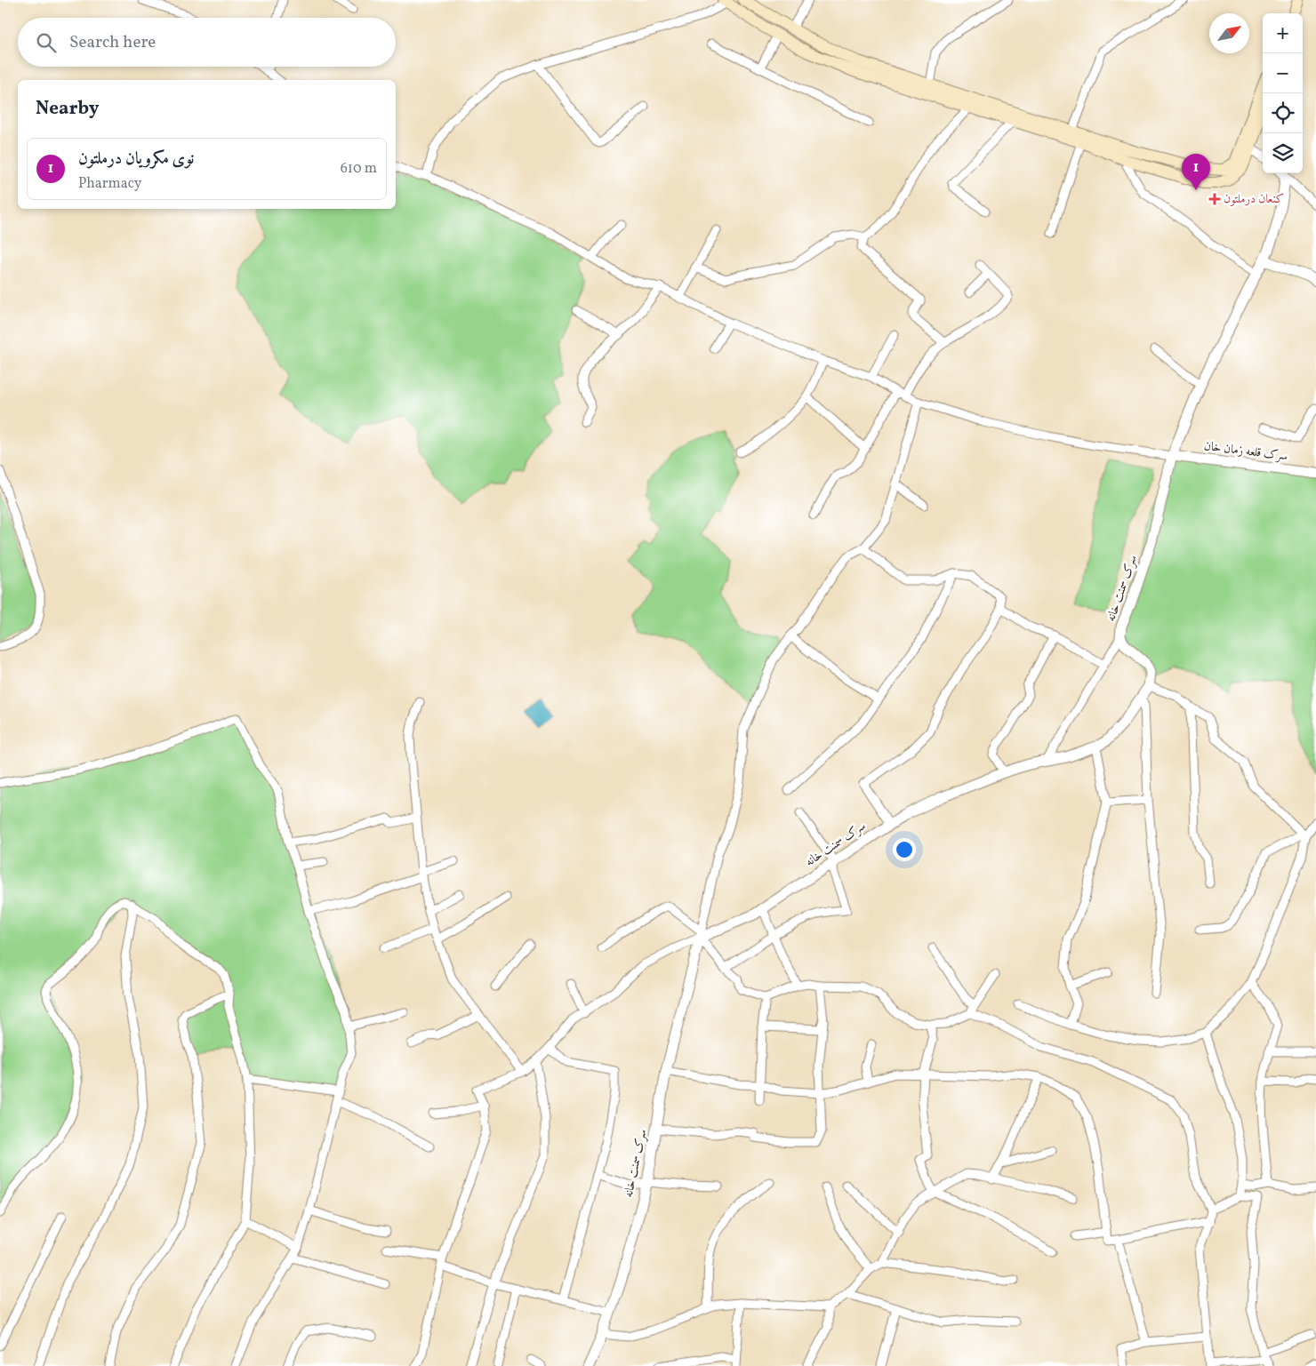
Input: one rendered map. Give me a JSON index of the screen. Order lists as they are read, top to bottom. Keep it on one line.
{"streets":{"street":["سرک قلعه زمان خان","سرک سمنت خانه"]},"crossings":[["سرک قلعه زمان خان","سرک سمنت خانه"]],"places":{"health":["کنعان درملتون"]},"north":"top right","page":{"map_buttons":["+","−"],"search":"Search here","heading":"Nearby","list":[{"mark":"1","name":"نوی مکرویان درملتون","note":"Pharmacy","value":"610 m"}],"pins":"1"}}
